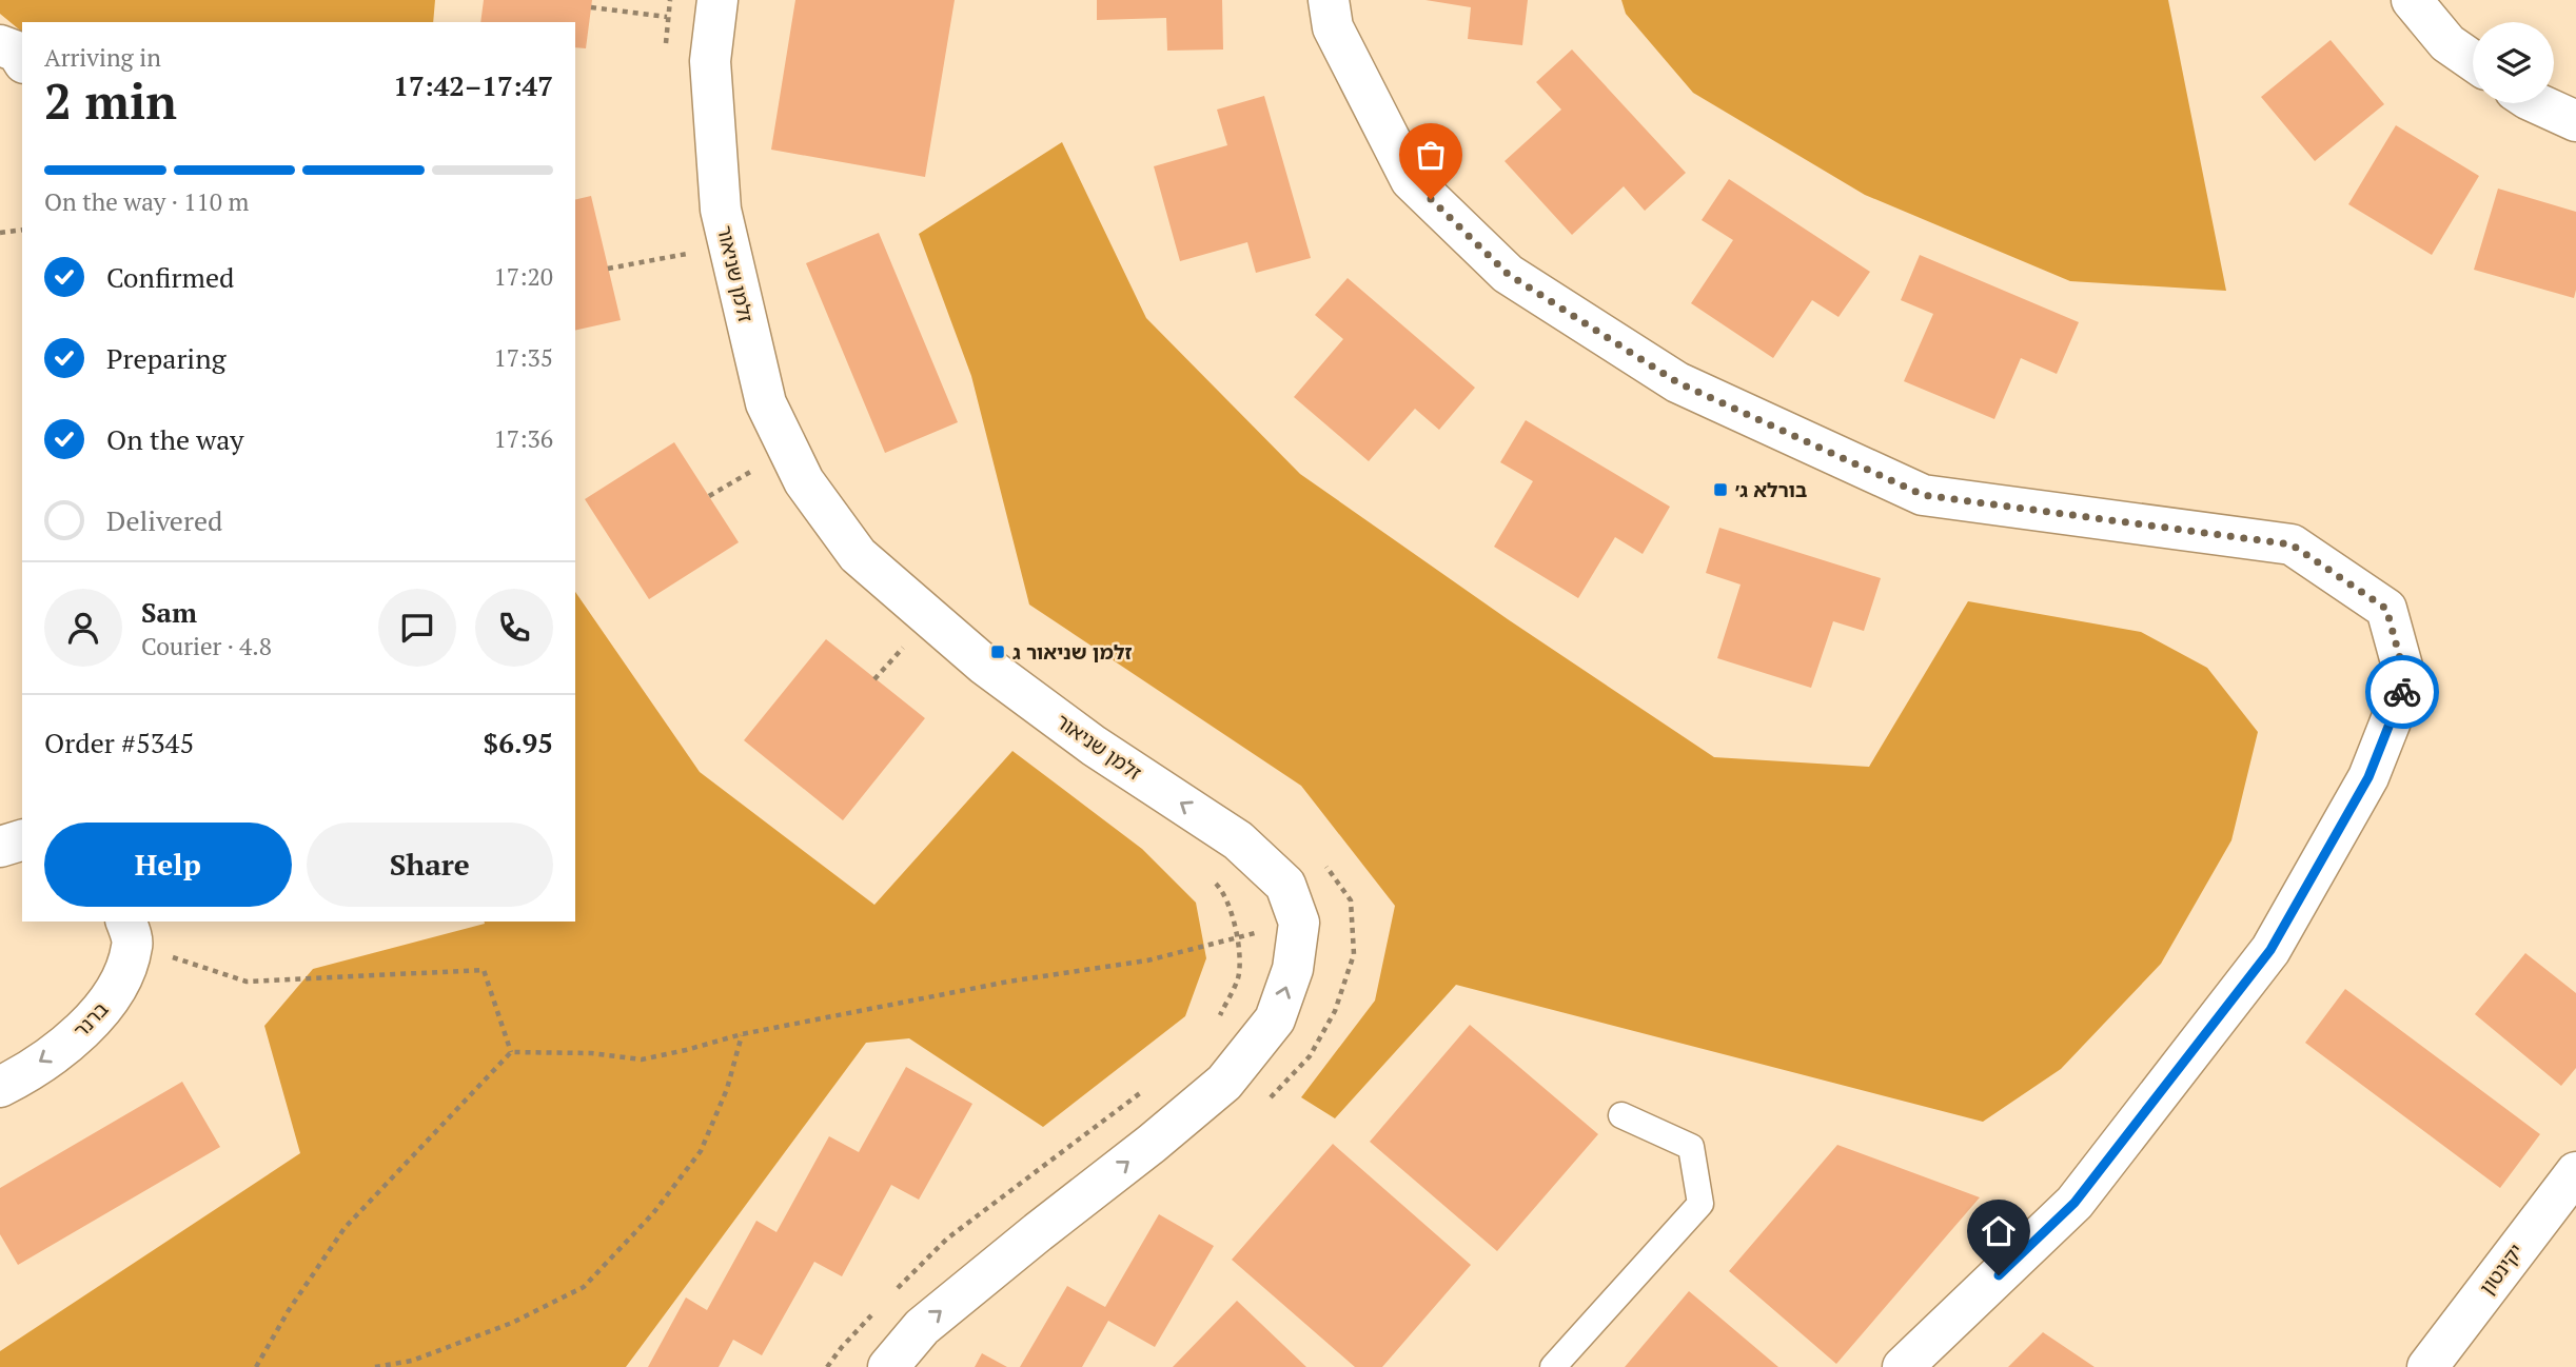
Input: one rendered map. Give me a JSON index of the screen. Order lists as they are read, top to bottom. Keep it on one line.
{"streets":{"street":["זלמן שניאור","ברנר","יקינטון"]},"one_way":["ברנר"],"places":{"transit":["בורלא ג׳","זלמן שניאור ג"]},"page":{"heading":["2 min","Arriving in","17:42–17:47"],"panel":["Sam","Courier · 4.8","Order #5345","$6.95"],"bar":"On the way · 110 m","list":[["Confirmed","17:20"],["Preparing","17:35"],["On the way","17:36"],"Delivered"],"buttons":["Help","Share"]}}
